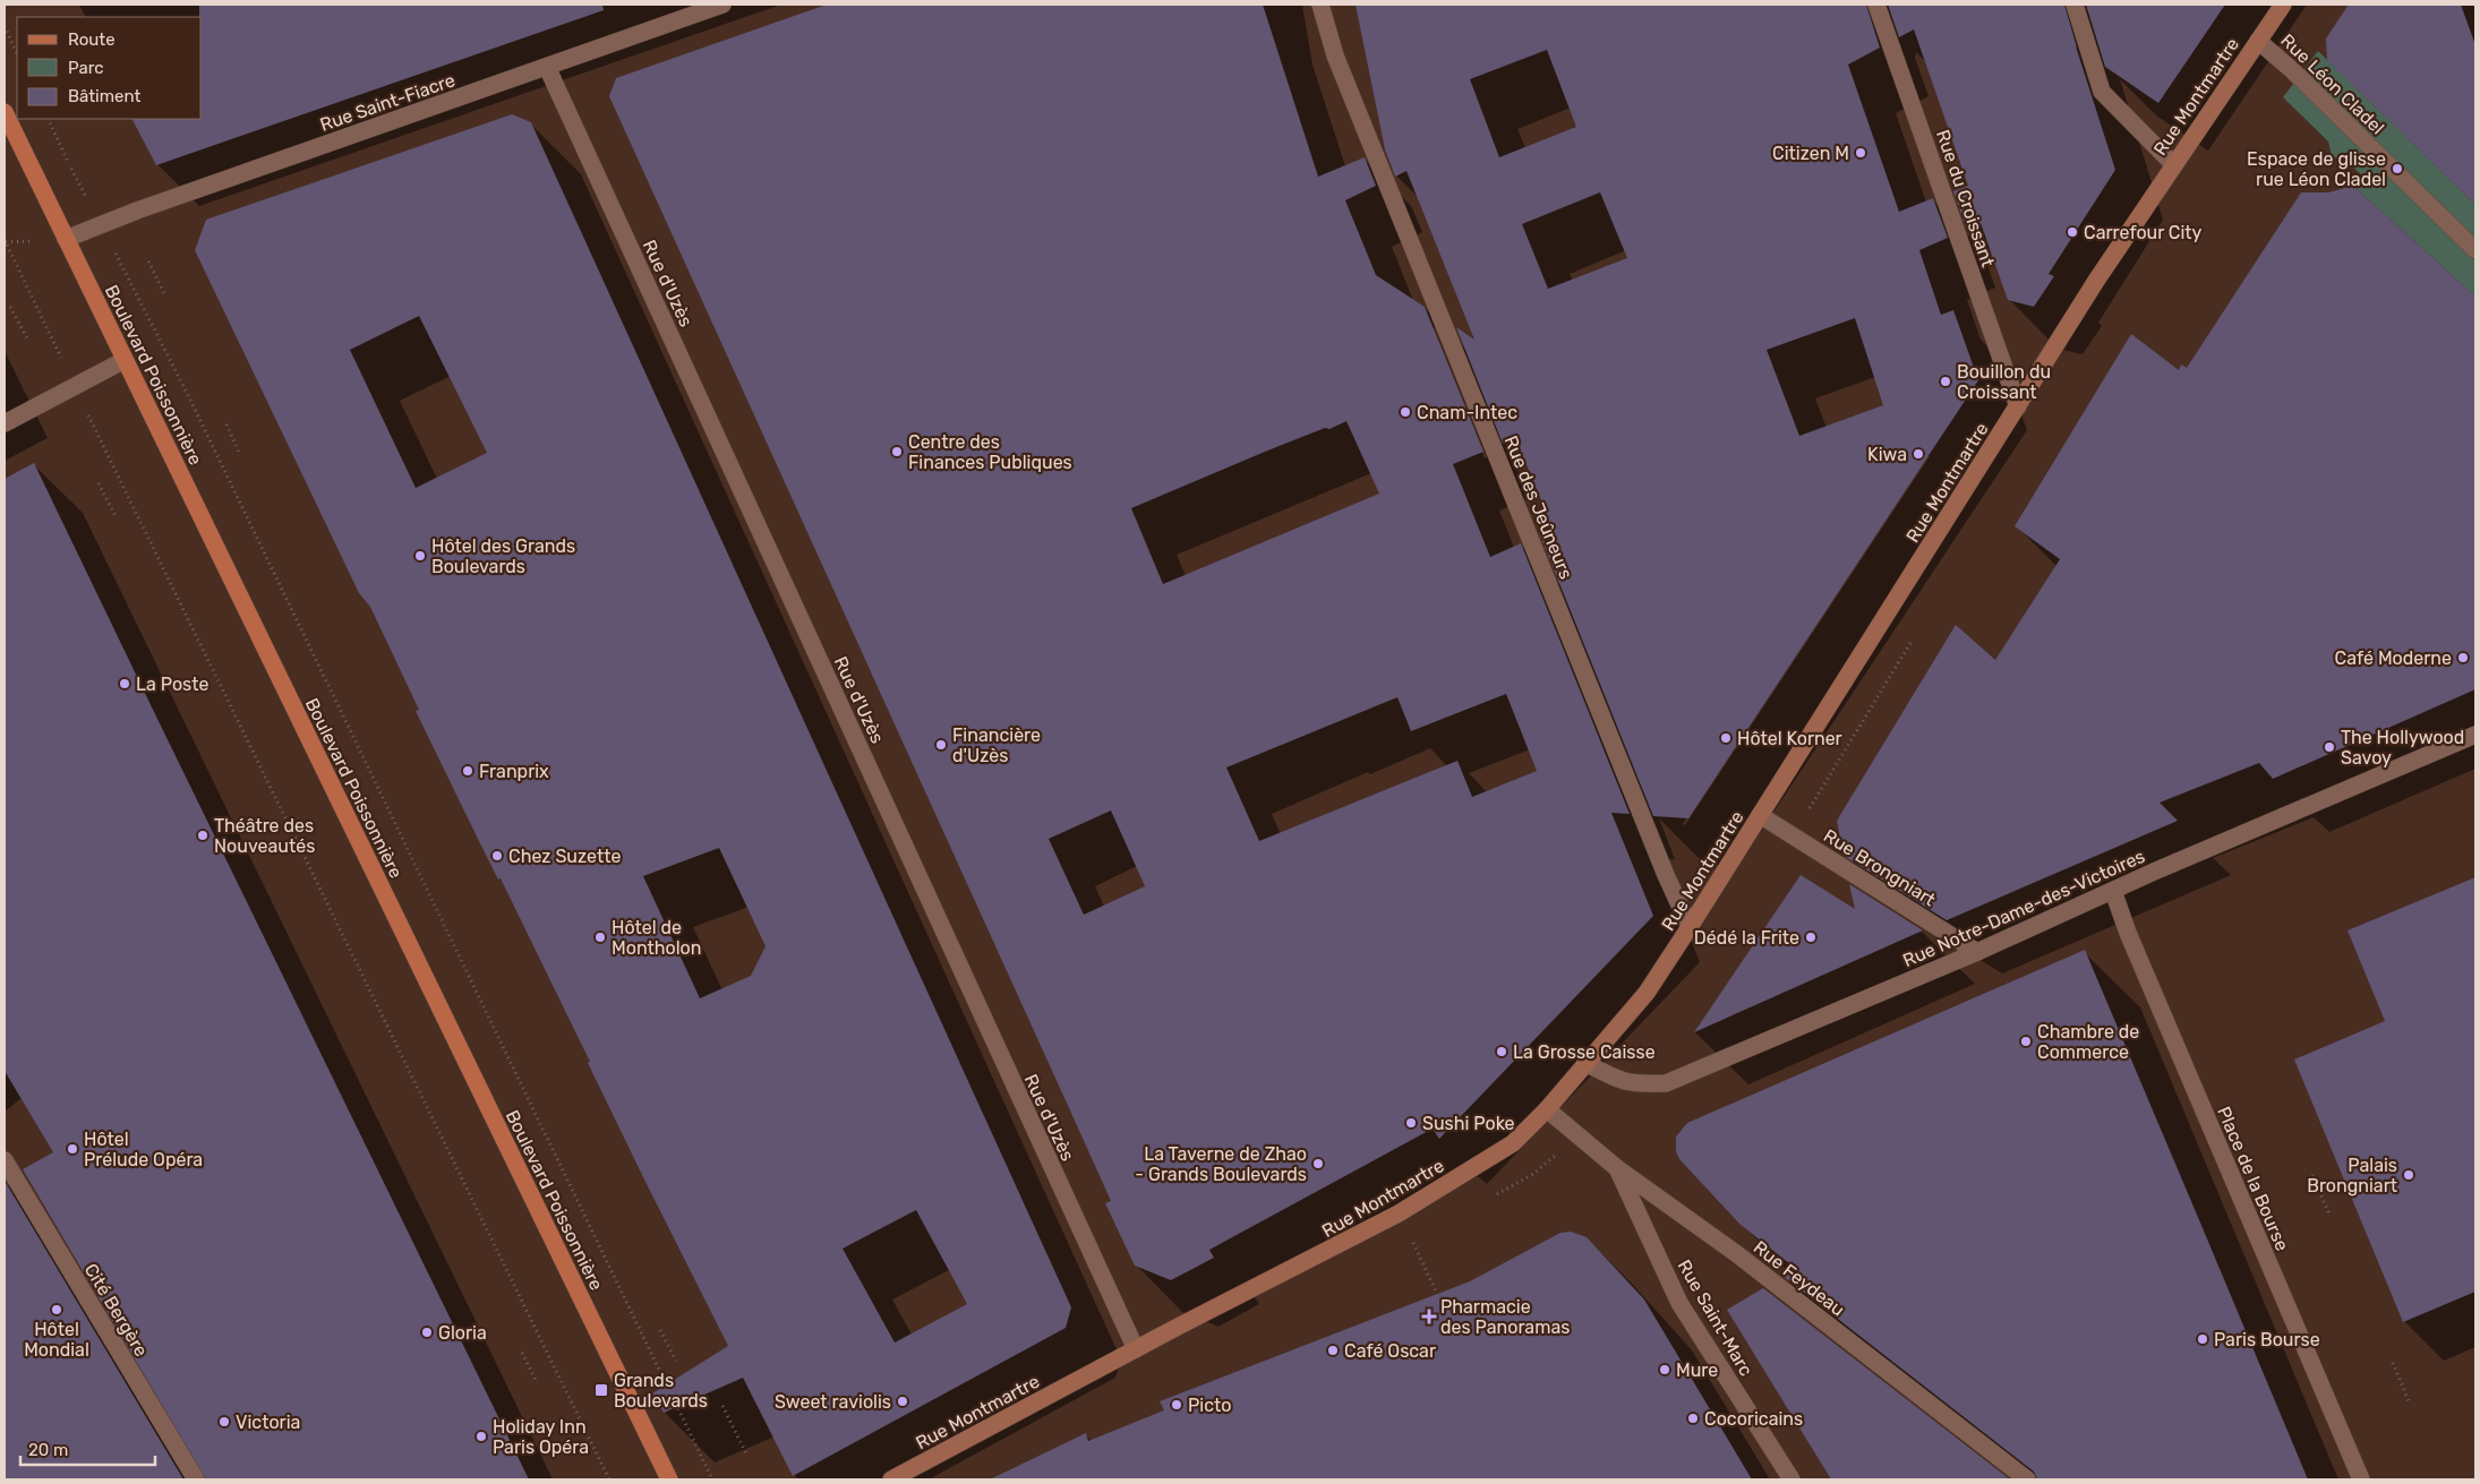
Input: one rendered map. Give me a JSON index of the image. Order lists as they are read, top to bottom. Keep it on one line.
{"streets":{"main road":["Rue Montmartre","Boulevard Poissonnière"],"street":["Rue Léon Cladel","Rue Saint-Fiacre","Rue du Croissant","Rue d'Uzès","Rue des Jeûneurs","Rue Brongniart","Rue Notre-Dame-des-Victoires","Place de la Bourse","Rue Feydeau","Cité Bergère","Rue Saint-Marc"]},"crossings":[["Rue Léon Cladel","Rue Montmartre"],["Rue Montmartre","Rue du Croissant"],["Rue Montmartre","Rue d'Uzès"],["Rue Montmartre","Rue des Jeûneurs"],["Rue Montmartre","Rue Brongniart"],["Rue Montmartre","Rue Notre-Dame-des-Victoires"],["Rue Montmartre","Rue Feydeau"],["Rue Saint-Fiacre","Rue d'Uzès"],["Rue Saint-Fiacre","Boulevard Poissonnière"],["Rue Brongniart","Rue Notre-Dame-des-Victoires"],["Rue Notre-Dame-des-Victoires","Place de la Bourse"],["Rue Feydeau","Rue Saint-Marc"]],"places":{"other":["Citizen M","Espace de glisse rue Léon Cladel","Carrefour City","Bouillon du Croissant","Cnam-Intec","Centre des Finances Publiques","Kiwa","Hôtel des Grands Boulevards","Café Moderne","La Poste","Hôtel Korner","Financière d'Uzès","The Hollywood Savoy","Franprix","Théâtre des Nouveautés","Chez Suzette","Hôtel de Montholon","Dédé la Frite","Chambre de Commerce","La Grosse Caisse","Sushi Poke","Hôtel Prélude Opéra","La Taverne de Zhao - Grands Boulevards","Palais Brongniart","Hôtel Mondial","Gloria","Paris Bourse","Café Oscar","Mure","Sweet raviolis","Picto","Cocoricains","Victoria","Holiday Inn Paris Opéra"],"health":["Pharmacie des Panoramas"],"transit":["Grands Boulevards"]},"legend":["Route","Parc","Bâtiment"],"scale_bar":"20 m"}
